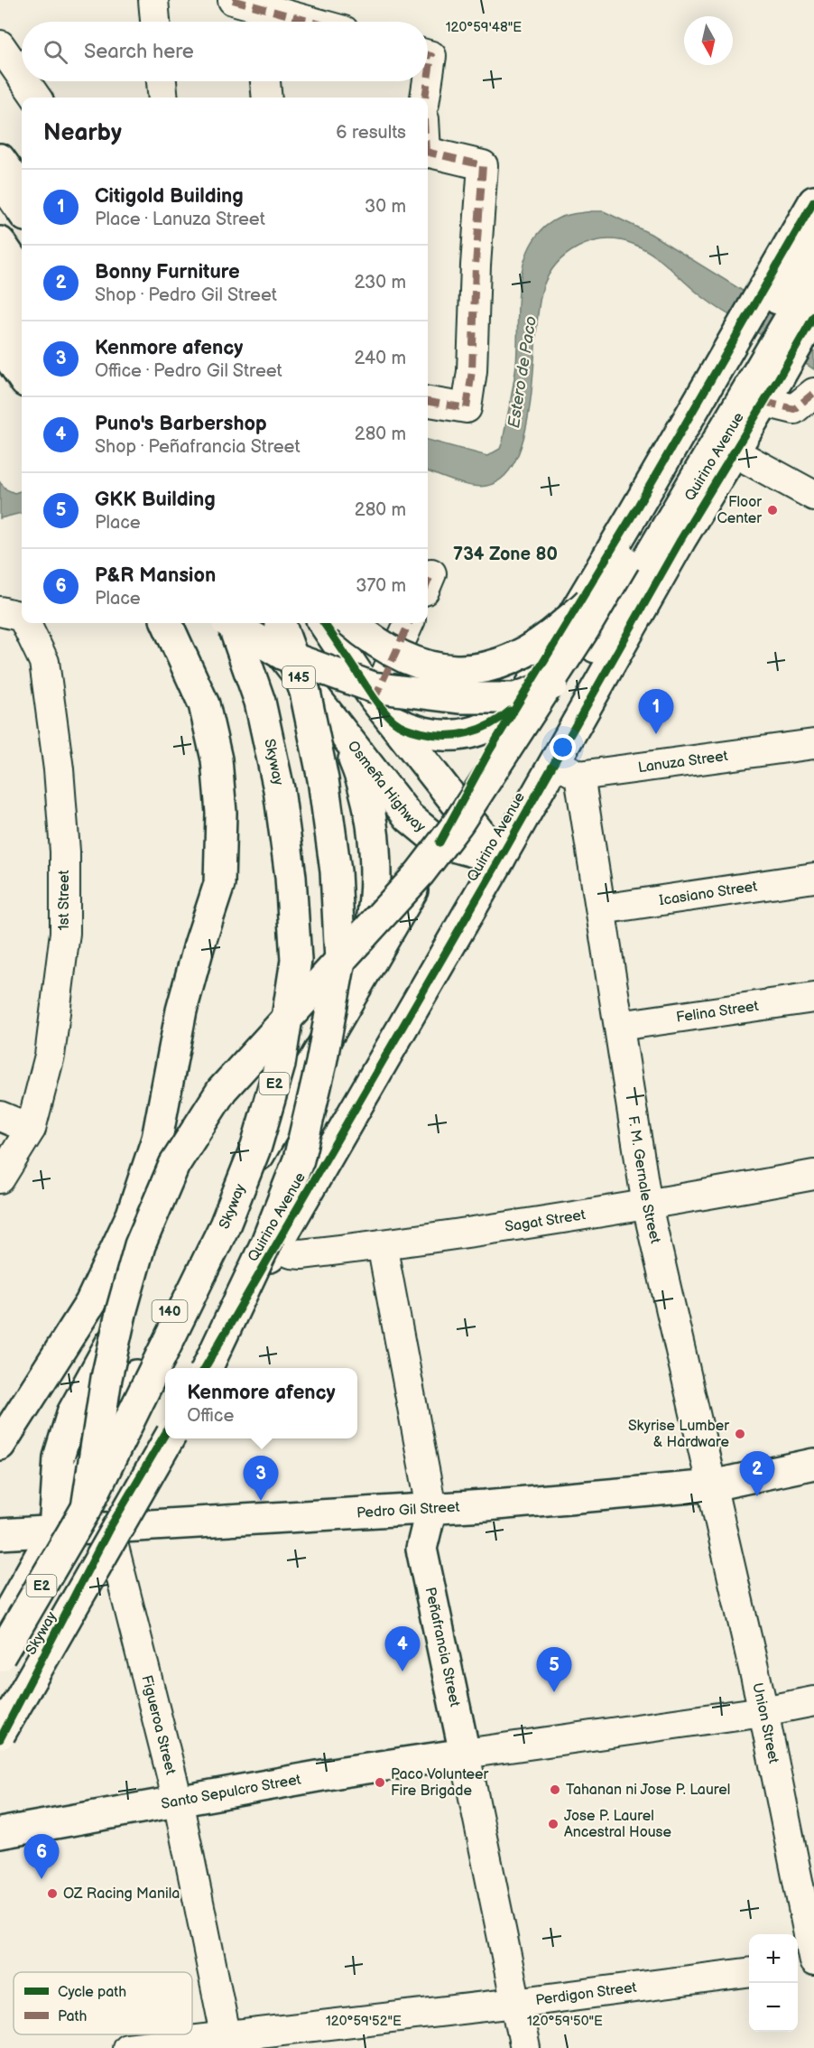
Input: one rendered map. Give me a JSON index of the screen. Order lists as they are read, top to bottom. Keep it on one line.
{"streets":{"main road":["Quirino Avenue","145","Skyway","Osmeña Highway","E2","140","Pedro Gil Street","Peñafrancia Street","Santo Sepulcro Street"],"street":["Lanuza Street","Icasiano Street","1st Street","Felina Street","F. M. Gernale Street","Sagat Street","Union Street","Figueroa Street","Perdigon Street"]},"crossings":[["Quirino Avenue","Lanuza Street"],["Quirino Avenue","Osmeña Highway"],["Quirino Avenue","F. M. Gernale Street"],["Quirino Avenue","Sagat Street"],["Lanuza Street","F. M. Gernale Street"],["Osmeña Highway","140"],["Icasiano Street","F. M. Gernale Street"],["Felina Street","F. M. Gernale Street"],["F. M. Gernale Street","Sagat Street"],["F. M. Gernale Street","Pedro Gil Street"],["F. M. Gernale Street","Union Street"],["Sagat Street","Peñafrancia Street"],["140","Pedro Gil Street"],["Pedro Gil Street","Peñafrancia Street"],["Pedro Gil Street","Union Street"],["Pedro Gil Street","Figueroa Street"],["Peñafrancia Street","Santo Sepulcro Street"],["Peñafrancia Street","Perdigon Street"],["Union Street","Santo Sepulcro Street"],["Figueroa Street","Santo Sepulcro Street"],["Figueroa Street","Perdigon Street"]],"districts":["734 Zone 80"],"water":["Estero de Paco"],"places":["Floor Center","Skyrise Lumber & Hardware","Paco Volunteer Fire Brigade","Tahanan ni Jose P. Laurel","Jose P. Laurel Ancestral House","OZ Racing Manila"],"legend":["Cycle path","Path"],"north":"bottom","page":{"search":"Search here","heading":["Nearby","6 results"],"list":[{"mark":"1","name":"Citigold Building","note":"Place · Lanuza Street","value":"30 m"},{"mark":"2","name":"Bonny Furniture","note":"Shop · Pedro Gil Street","value":"230 m"},{"mark":"3","name":"Kenmore afency","note":"Office · Pedro Gil Street","value":"240 m"},{"mark":"4","name":"Puno's Barbershop","note":"Shop · Peñafrancia Street","value":"280 m"},{"mark":"5","name":"GKK Building","note":"Place","value":"280 m"},{"mark":"6","name":"P&R Mansion","note":"Place","value":"370 m"}],"pins":["1","2","3","4","5","6"],"popup":["Kenmore afency","Office"],"map_buttons":["+","−"]},"coordinates":["120°59'48\"E","120°59'52\"E","120°59'50\"E"]}
